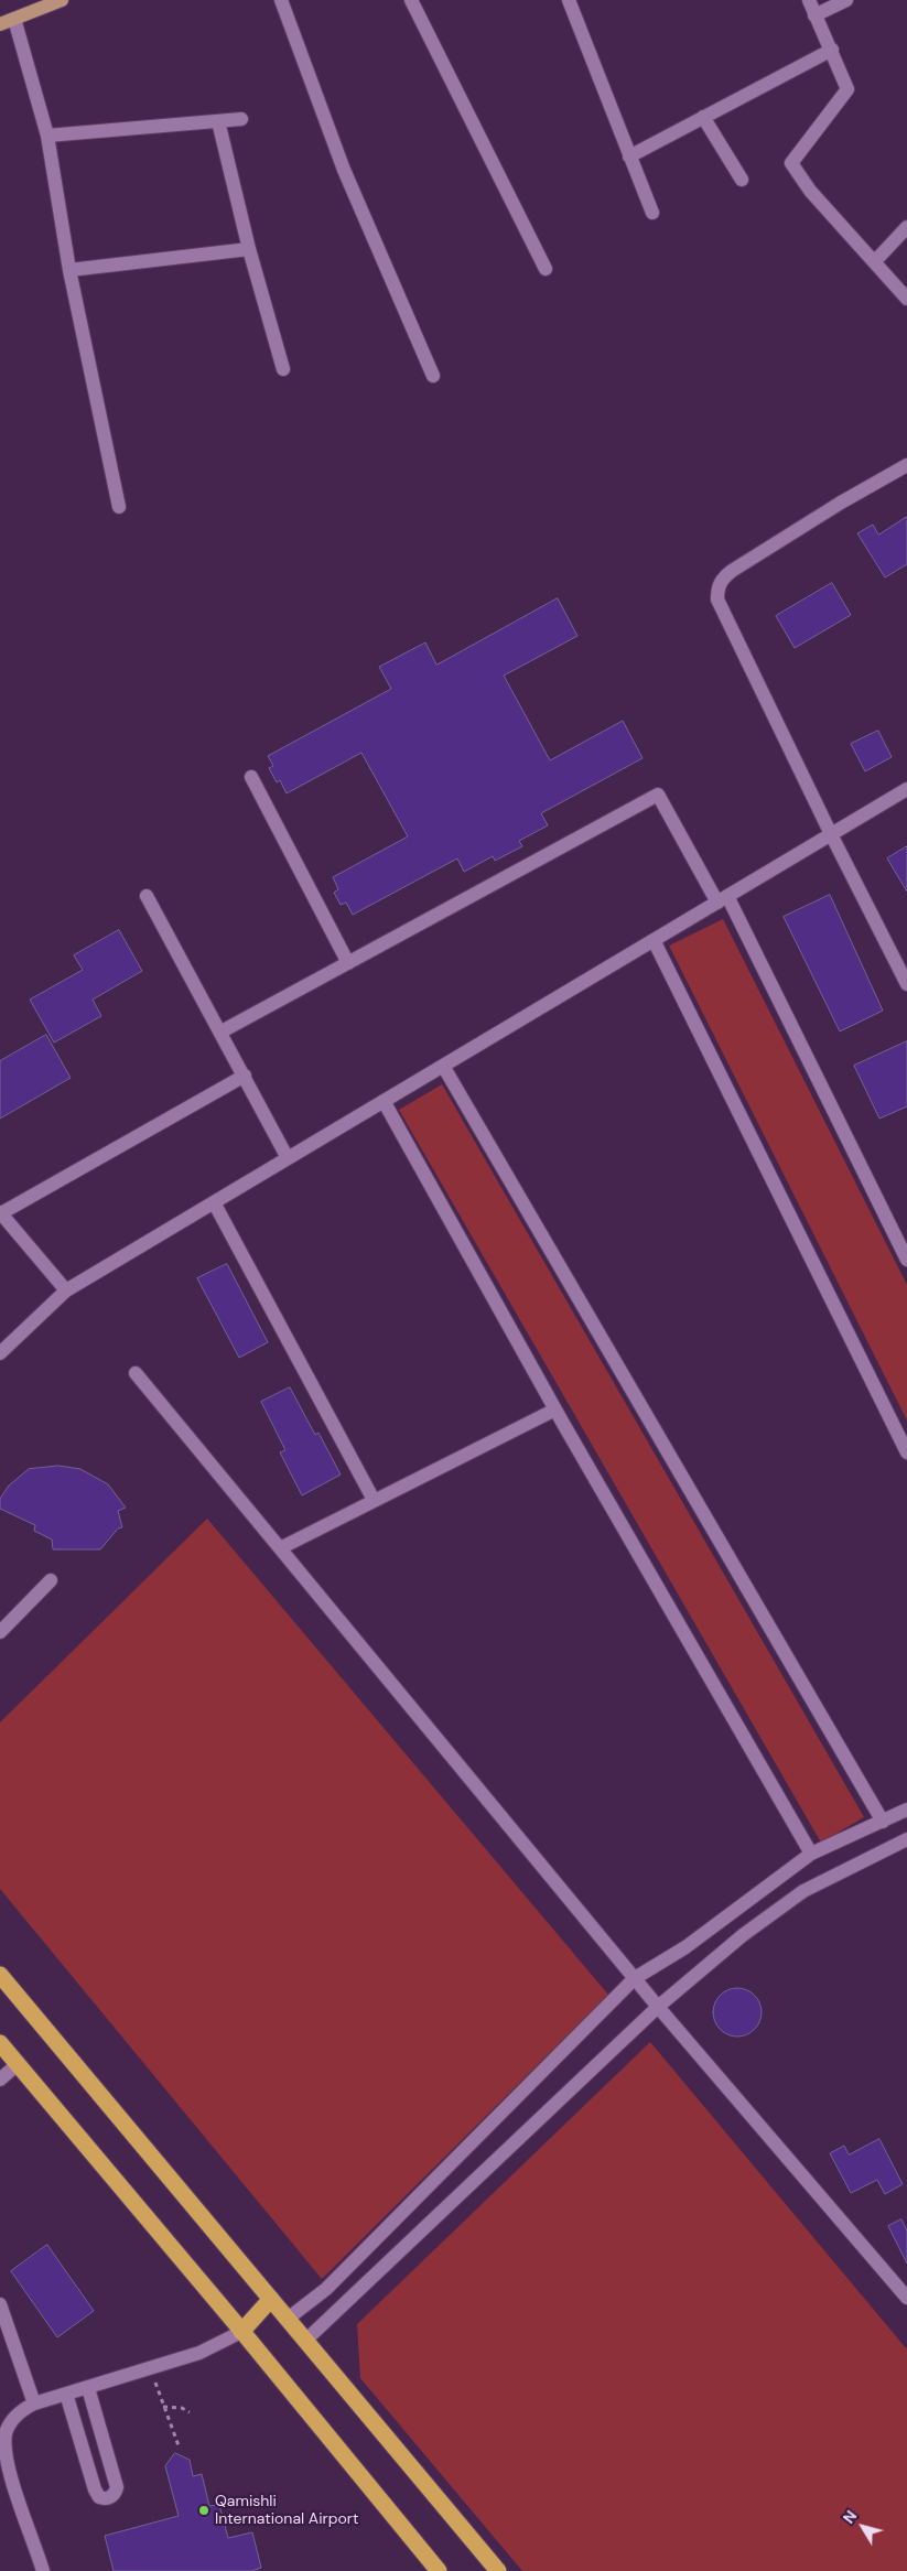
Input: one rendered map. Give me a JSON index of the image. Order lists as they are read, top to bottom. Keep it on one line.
{"places":["Qamishli International Airport"],"north":"top left"}
